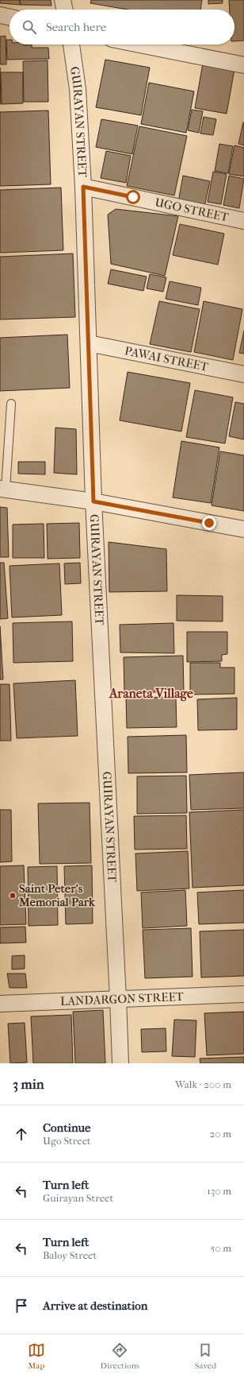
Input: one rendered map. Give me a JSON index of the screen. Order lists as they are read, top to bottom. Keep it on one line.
{"streets":{"street":["GUIRAYAN STREET","UGO STREET","PAWAI STREET","LANDARGON STREET"]},"crossings":[["GUIRAYAN STREET","UGO STREET"],["GUIRAYAN STREET","PAWAI STREET"],["GUIRAYAN STREET","LANDARGON STREET"]],"districts":["Araneta Village"],"places":["Saint Peter's Memorial Park"],"page":{"search":"Search here","heading":["3 min","Walk · 200 m"],"list":[["Continue","Ugo Street","20 m"],["Turn left","Guirayan Street","130 m"],["Turn left","Baloy Street","50 m"],"Arrive at destination"],"nav":["Map","Directions","Saved"]}}
